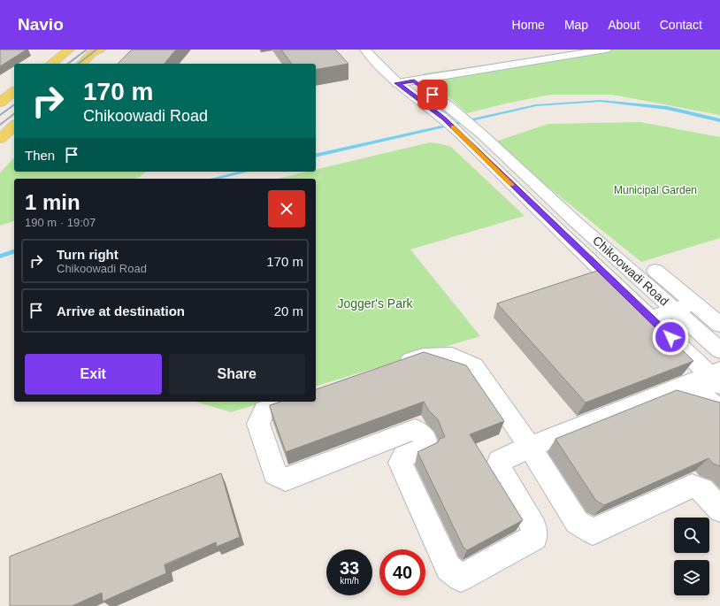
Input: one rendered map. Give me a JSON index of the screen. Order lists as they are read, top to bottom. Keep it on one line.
{"streets":{"street":["Chikoowadi Road"]},"parks":["Municipal Garden","Jogger's Park"],"page":{"header":"Navio","nav":["Home","Map","About","Contact"],"turn":["170 m","Chikoowadi Road"],"then":"Then","heading":["1 min","190 m · 19:07"],"list":[{"name":"Turn right","note":"Chikoowadi Road","value":"170 m"},{"name":"Arrive at destination","value":"20 m"}],"buttons":["Exit","Share"],"speed":"33 km/h","limit":"40"}}
